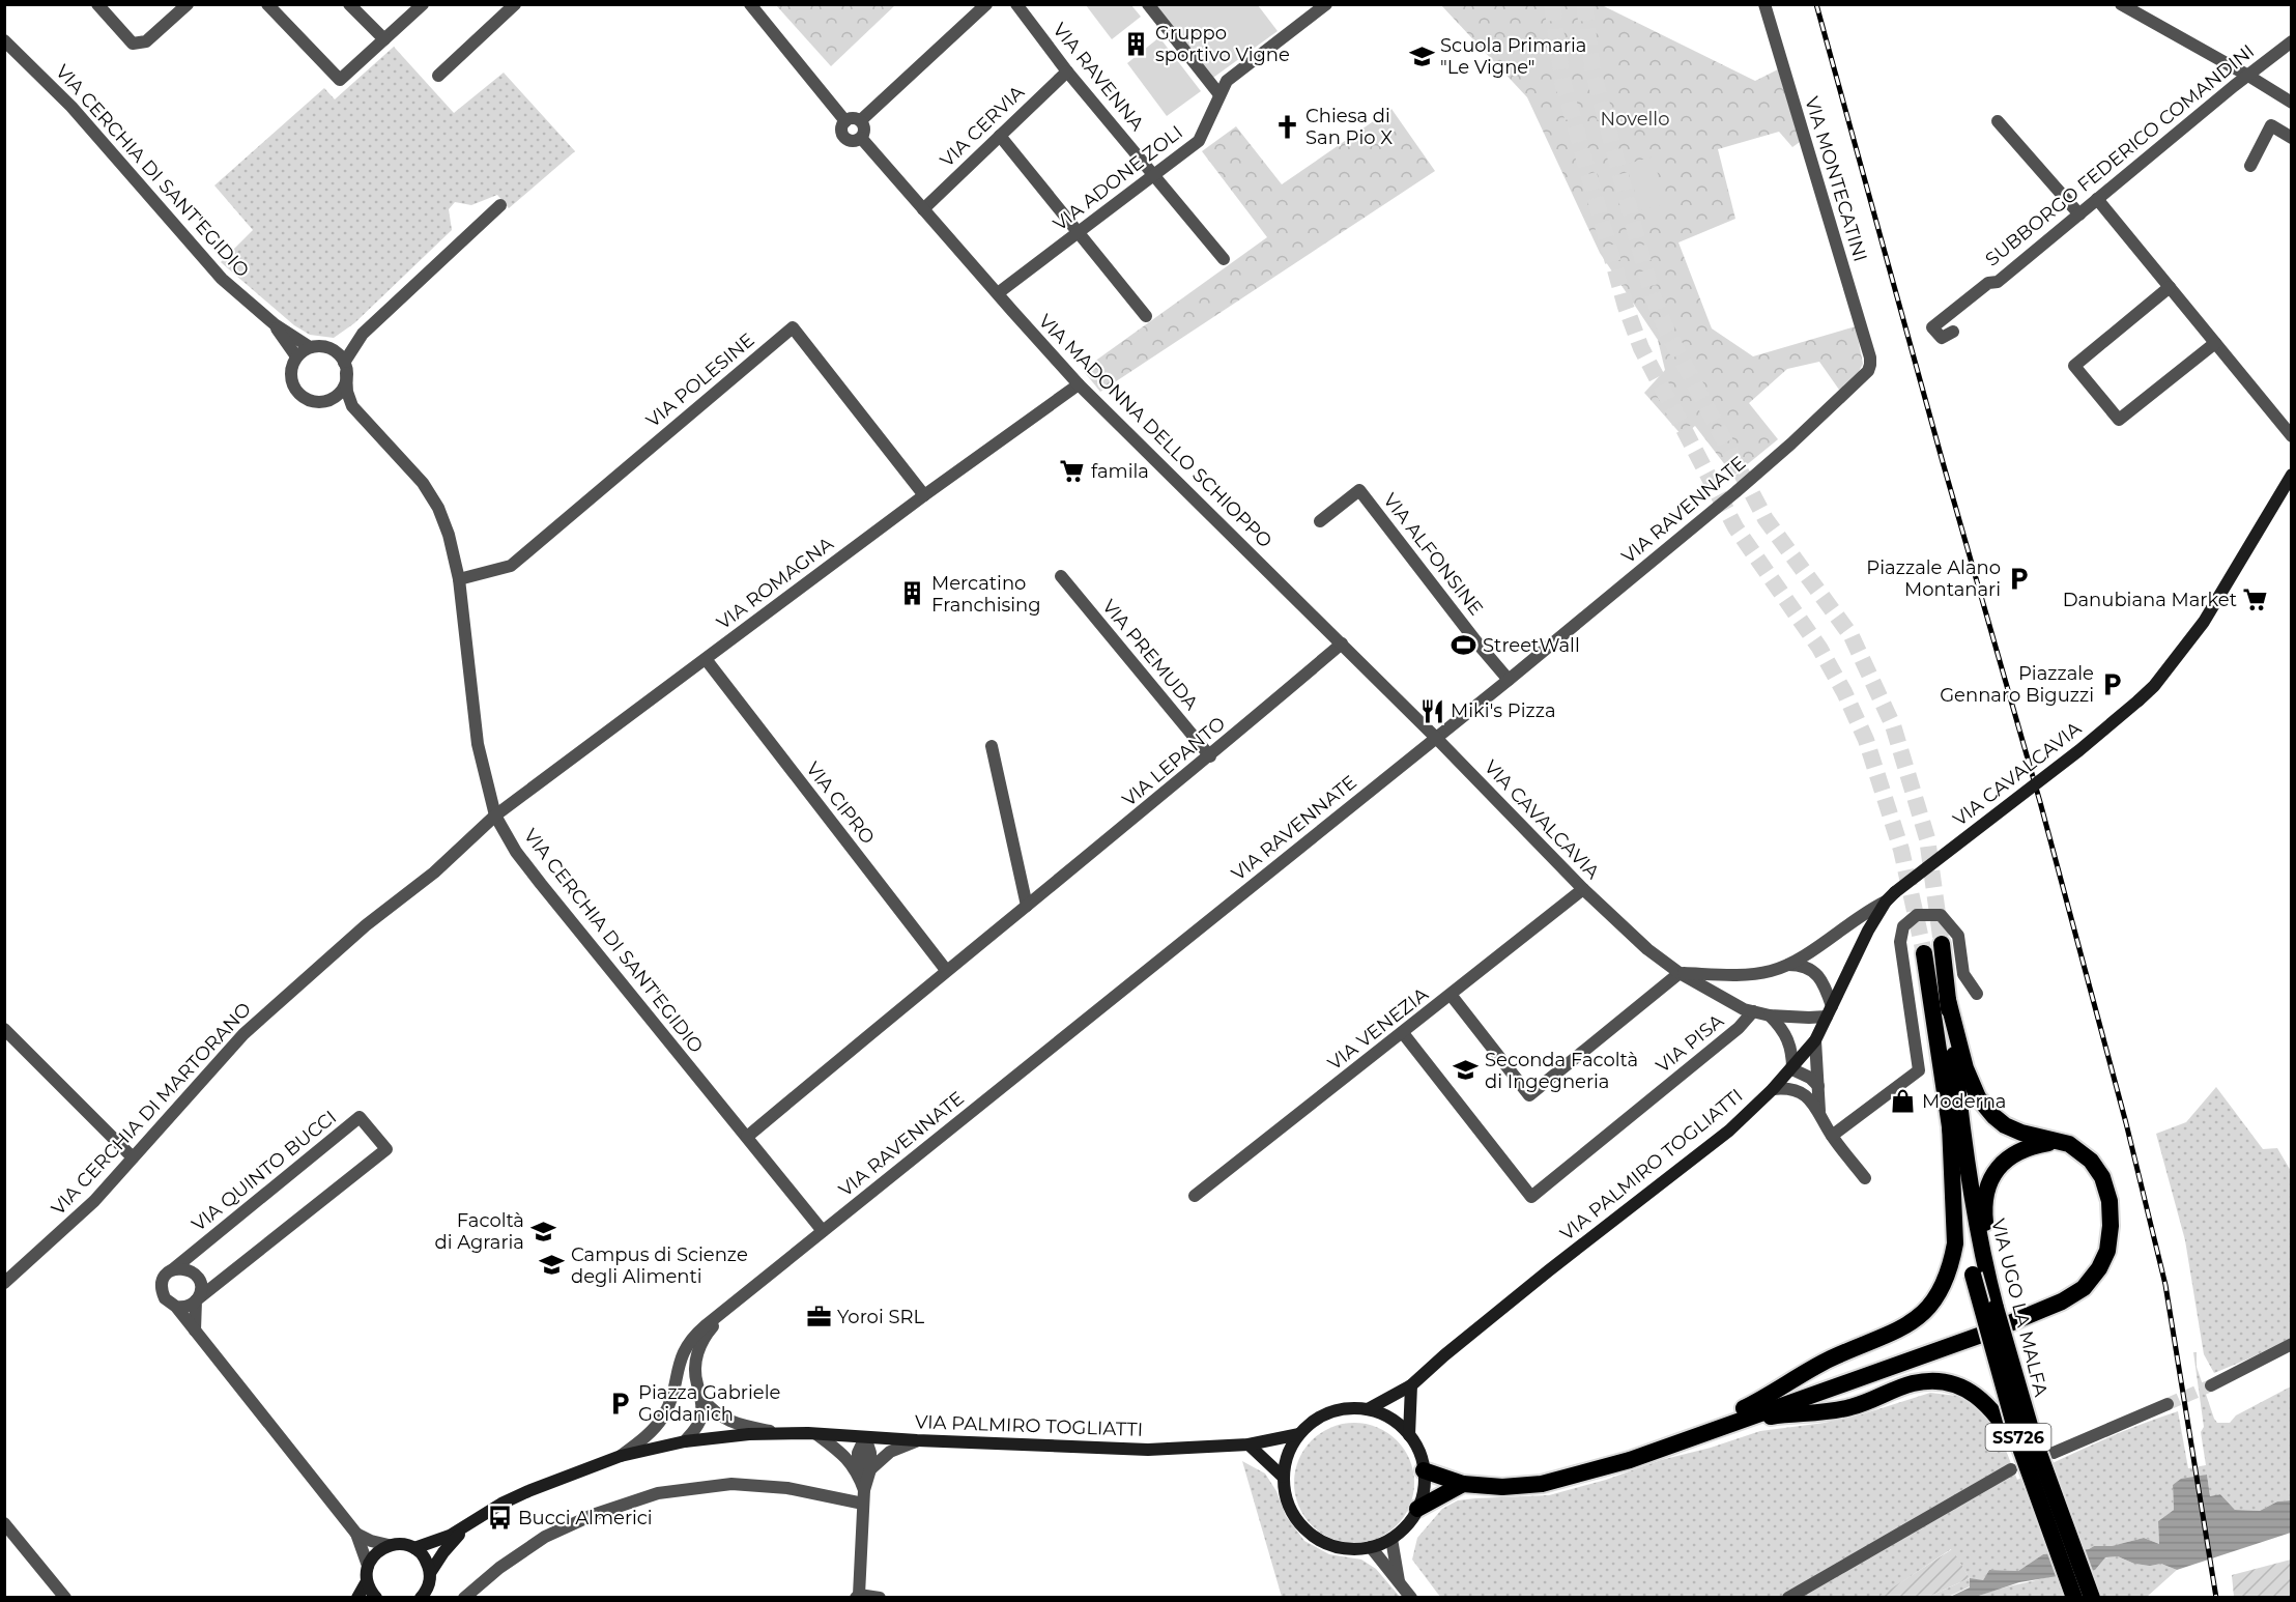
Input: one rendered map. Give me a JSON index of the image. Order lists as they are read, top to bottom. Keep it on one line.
{"streets":{"highway":["VIA UGO LA MALFA","SS726"],"main road":["VIA RAVENNATE","VIA CAVALCAVIA","VIA PALMIRO TOGLIATTI"],"street":["VIA RAVENNA","VIA CERVIA","SUBBORGO FEDERICO COMANDINI","VIA CERCHIA DI SANT'EGIDIO","VIA ADONE ZOLI","VIA MONTECATINI","VIA POLESINE","VIA MADONNA DELLO SCHIOPPO","VIA ALFONSINE","VIA ROMAGNA","VIA PREMUDA","VIA LEPANTO","VIA CIPRO","VIA VENEZIA","VIA PISA","VIA CERCHIA DI MARTORANO","VIA QUINTO BUCCI"]},"crossings":[["VIA RAVENNA","VIA CERVIA"],["VIA RAVENNA","VIA ADONE ZOLI"],["VIA CERVIA","VIA MADONNA DELLO SCHIOPPO"],["VIA CERCHIA DI SANT'EGIDIO","VIA POLESINE"],["VIA CERCHIA DI SANT'EGIDIO","VIA RAVENNATE"],["VIA CERCHIA DI SANT'EGIDIO","VIA ROMAGNA"],["VIA CERCHIA DI SANT'EGIDIO","VIA LEPANTO"],["VIA CERCHIA DI SANT'EGIDIO","VIA CERCHIA DI MARTORANO"],["VIA ADONE ZOLI","VIA MADONNA DELLO SCHIOPPO"],["VIA MONTECATINI","VIA RAVENNATE"],["VIA POLESINE","VIA ROMAGNA"],["VIA MADONNA DELLO SCHIOPPO","VIA RAVENNATE"],["VIA MADONNA DELLO SCHIOPPO","VIA ROMAGNA"],["VIA MADONNA DELLO SCHIOPPO","VIA LEPANTO"],["VIA MADONNA DELLO SCHIOPPO","VIA CAVALCAVIA"],["VIA RAVENNATE","VIA ALFONSINE"],["VIA RAVENNATE","VIA CAVALCAVIA"],["VIA RAVENNATE","VIA PALMIRO TOGLIATTI"],["VIA ROMAGNA","VIA CIPRO"],["VIA ROMAGNA","VIA CERCHIA DI MARTORANO"],["VIA PREMUDA","VIA LEPANTO"],["VIA LEPANTO","VIA CIPRO"],["VIA CAVALCAVIA","VIA VENEZIA"],["VIA CAVALCAVIA","VIA PISA"],["VIA CAVALCAVIA","VIA PALMIRO TOGLIATTI"],["VIA VENEZIA","VIA PISA"]],"parks":["Novello"],"places":{"building":["Gruppo sportivo Vigne","Mercatino Franchising"],"school or university":["Scuola Primaria \"Le Vigne\"","Seconda Facoltà di Ingegneria","Facoltà di Agraria","Campus di Scienze degli Alimenti"],"church":["Chiesa di San Pio X"],"supermarket":["famila","Danubiana Market"],"parking":["Piazzale Alano Montanari","Piazzale Gennaro Biguzzi","Piazza Gabriele Goidanich"],"sports":["StreetWall"],"restaurant":["Miki's Pizza"],"shop":["Moderna"],"office":["Yoroi SRL"],"bus stop":["Bucci Almerici"]}}
